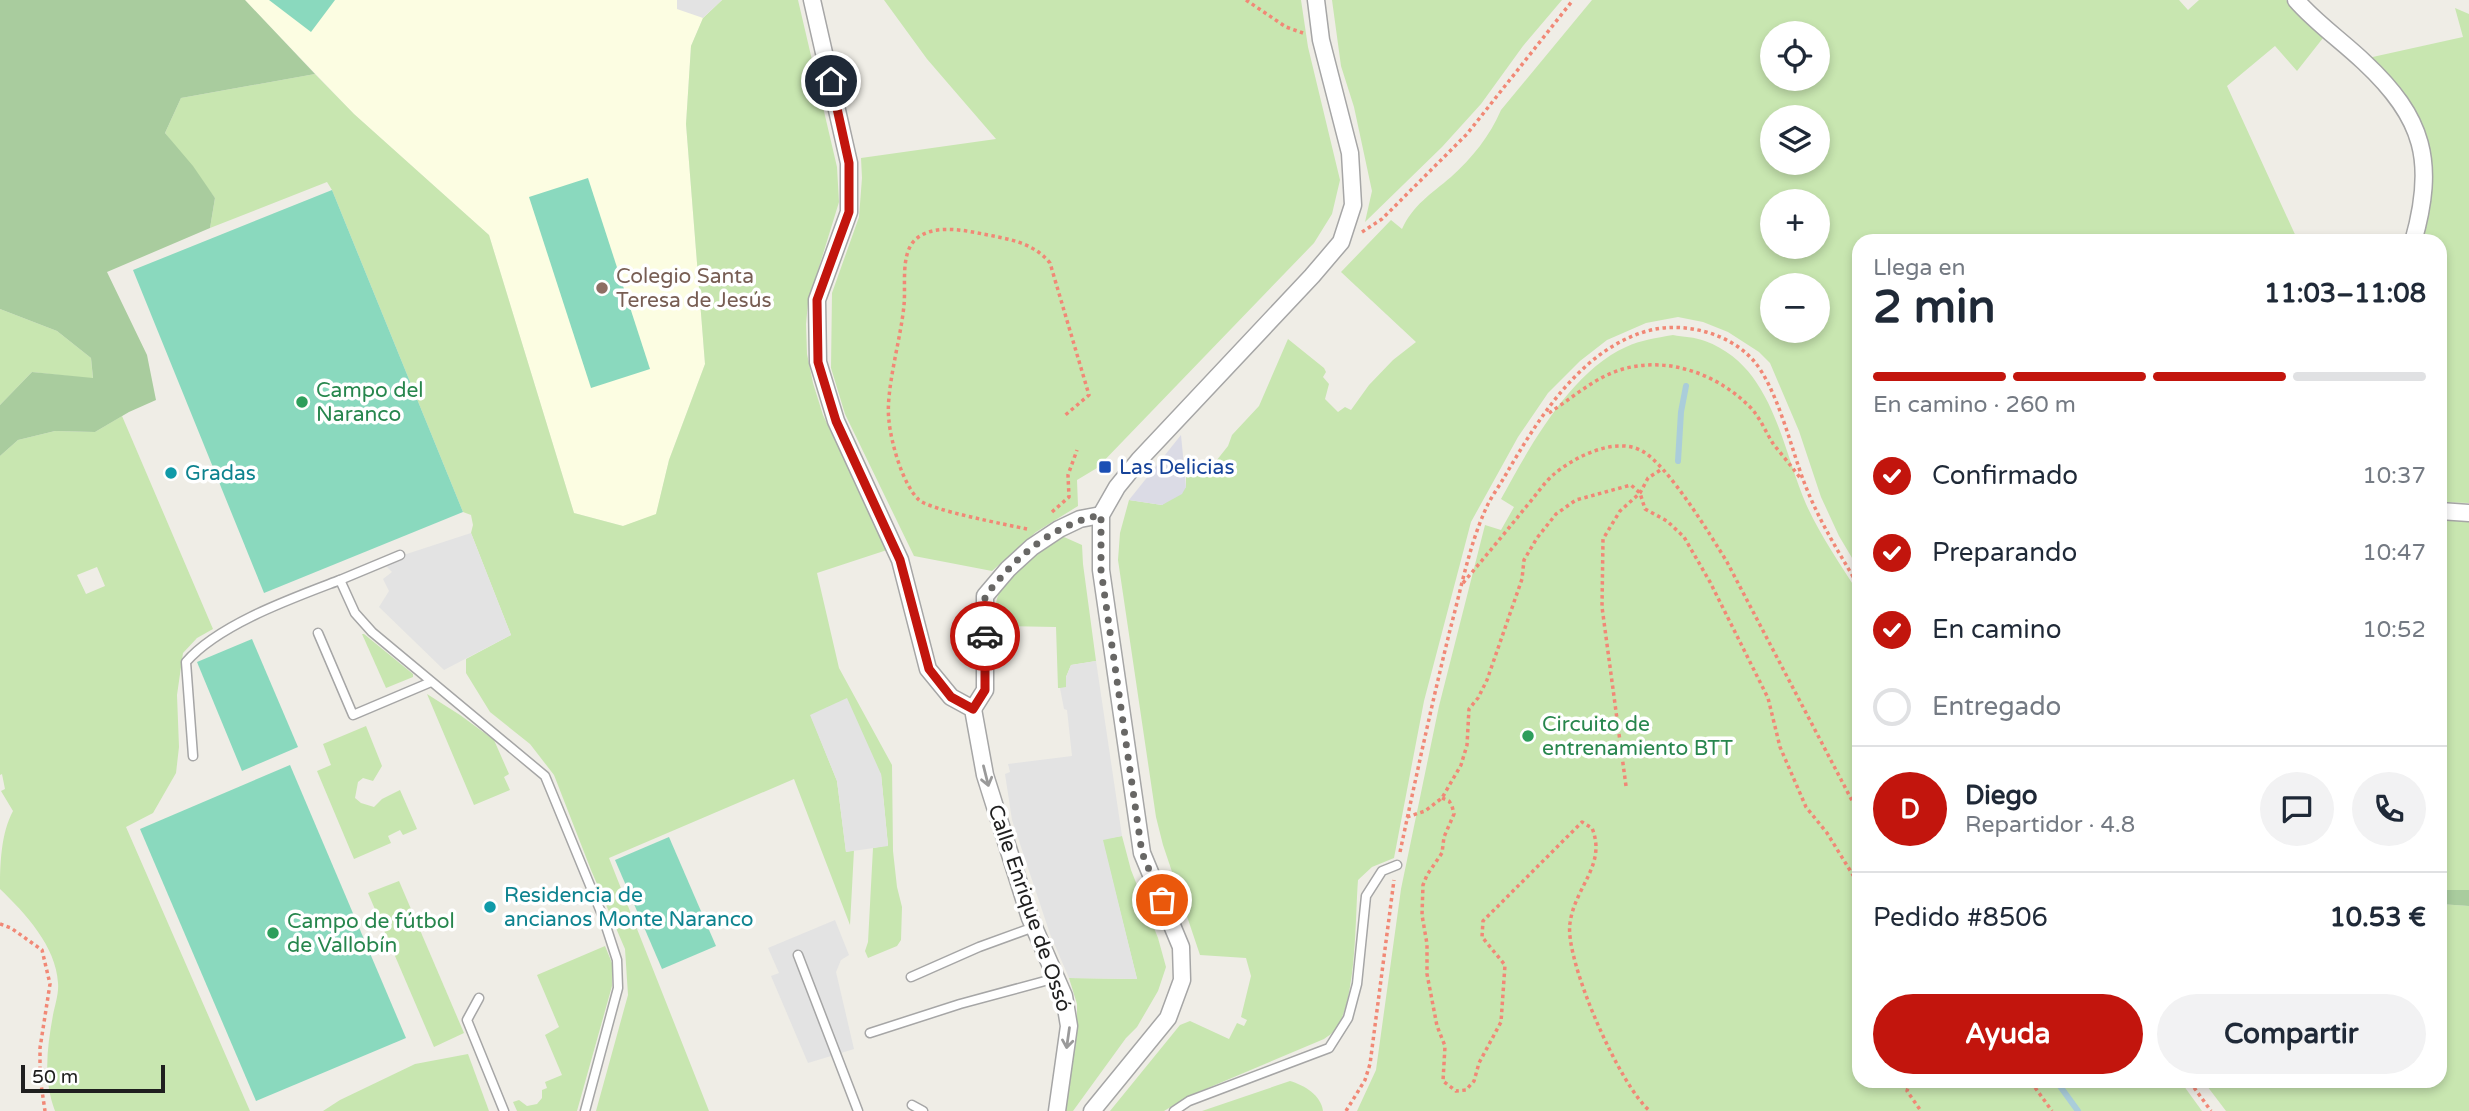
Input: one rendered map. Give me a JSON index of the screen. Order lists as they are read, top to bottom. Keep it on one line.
{"streets":{"street":["Calle Enrique de Ossó"]},"places":{"other":["Colegio Santa Teresa de Jesús","Campo del Naranco","Gradas","Circuito de entrenamiento BTT","Residencia de ancianos Monte Naranco","Campo de fútbol de Vallobín"],"transit":["Las Delicias"]},"scale_bar":"50 m","page":{"map_buttons":["+","−"],"heading":["2 min","Llega en","11:03–11:08"],"panel":["Diego","Repartidor · 4.8","Pedido #8506","10.53 €"],"bar":"En camino · 260 m","list":[["Confirmado","10:37"],["Preparando","10:47"],["En camino","10:52"],"Entregado"],"round":"D","buttons":["Ayuda","Compartir"],"scale":"50 m"}}
